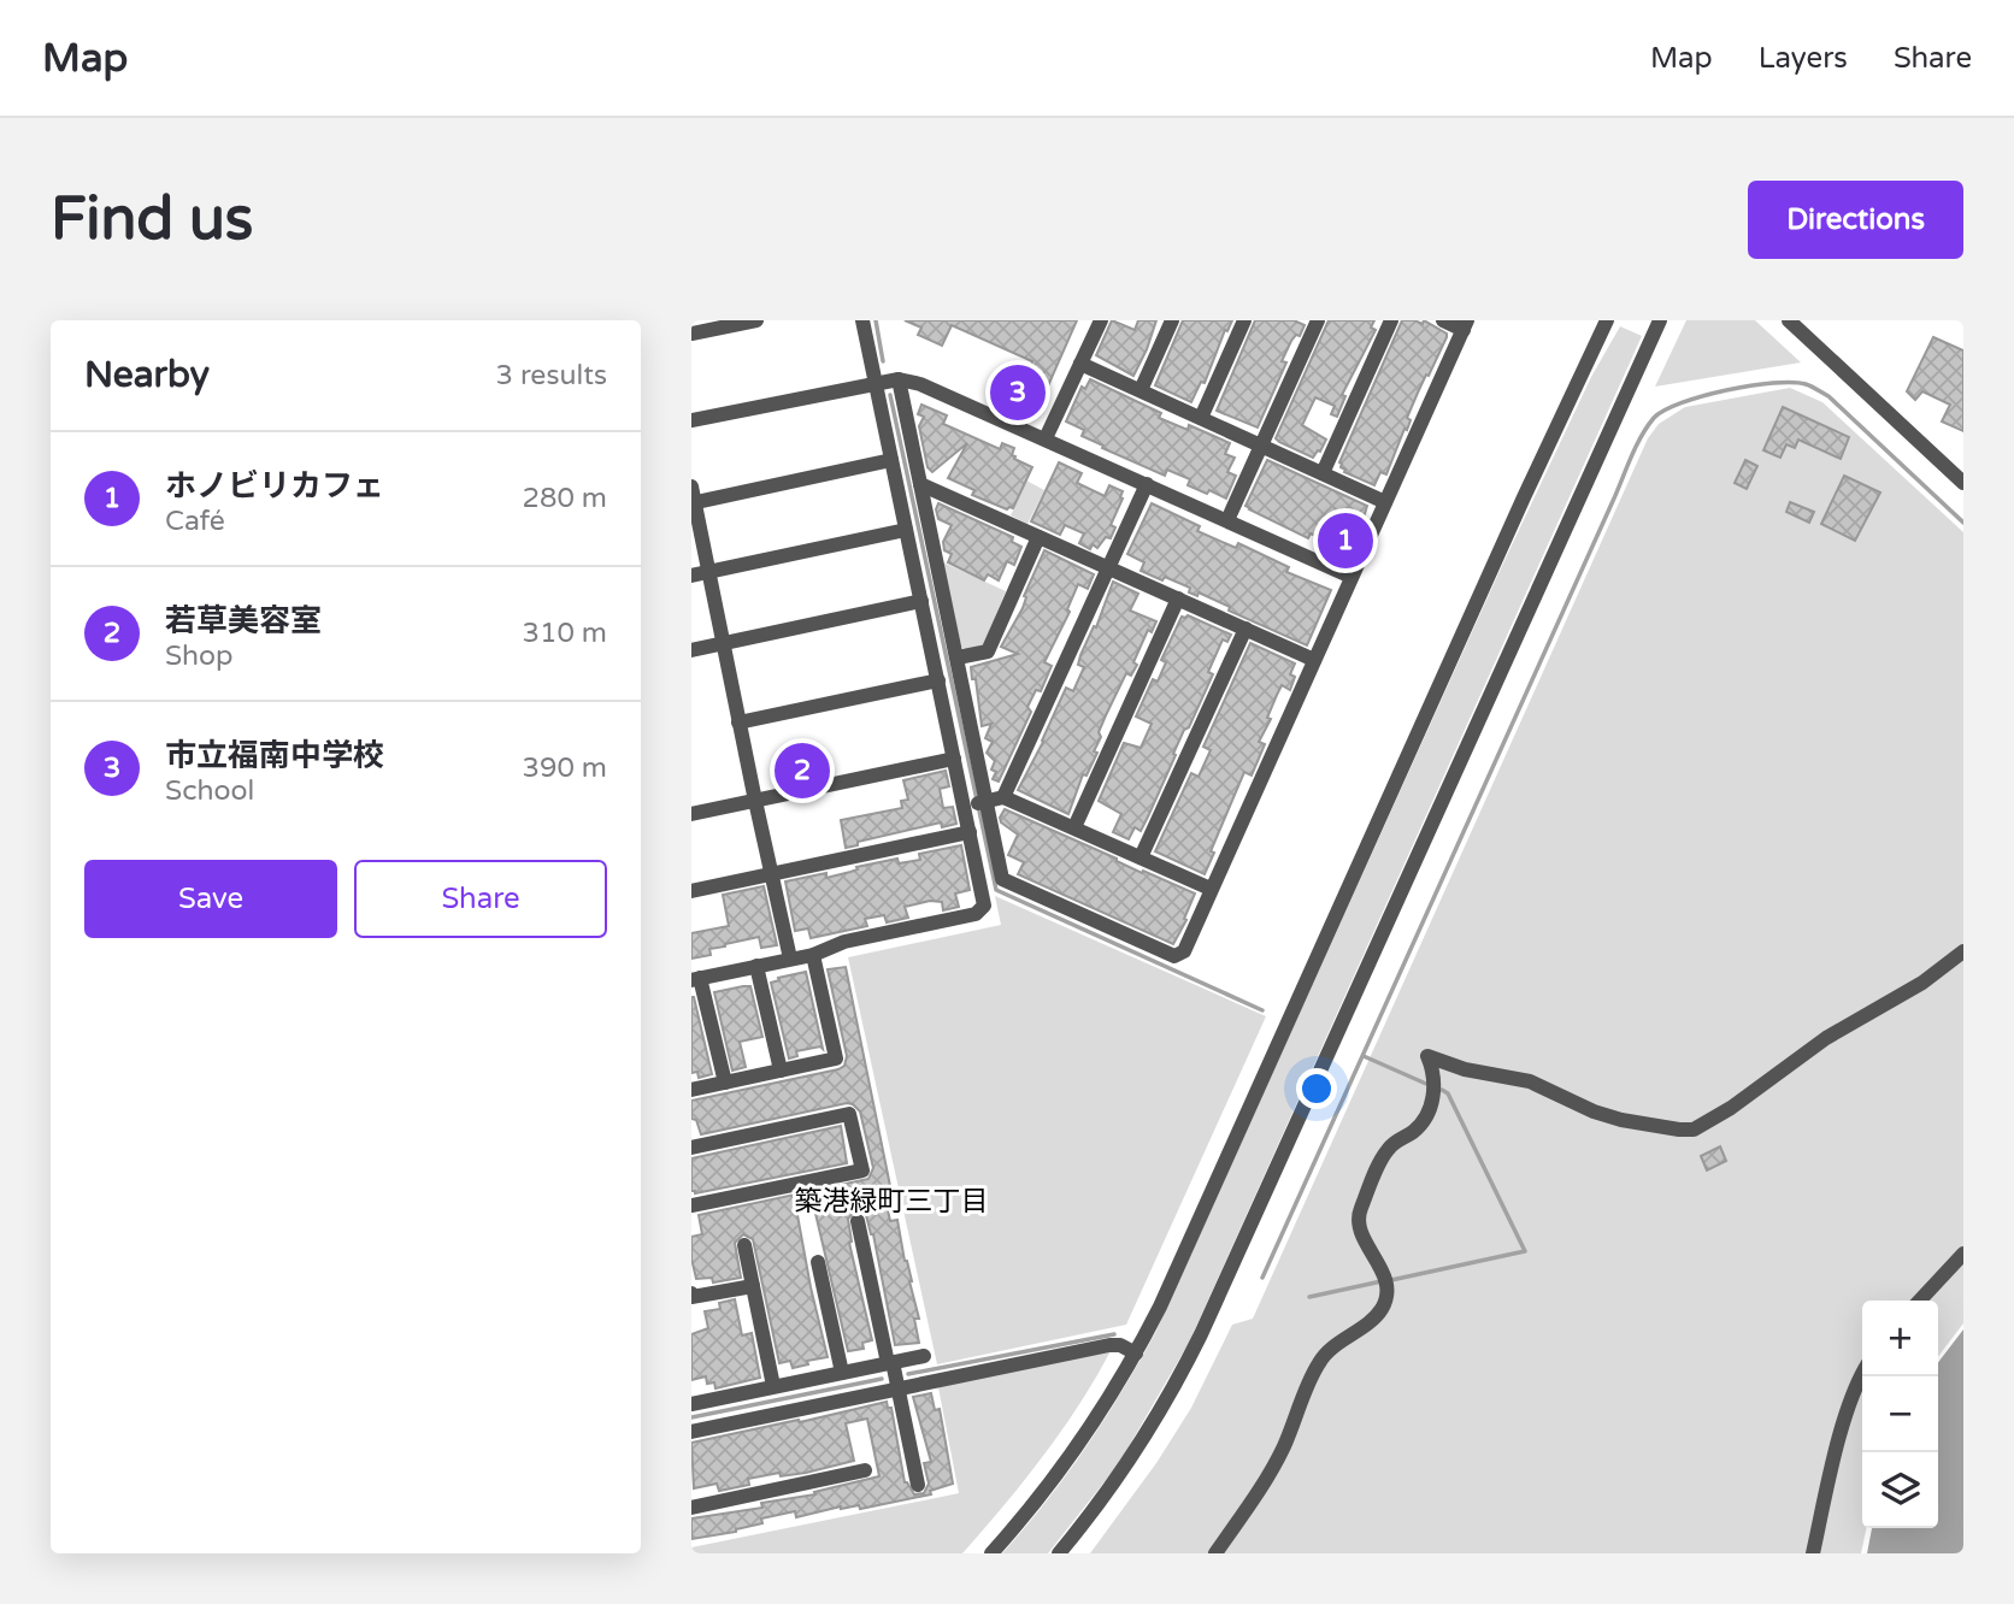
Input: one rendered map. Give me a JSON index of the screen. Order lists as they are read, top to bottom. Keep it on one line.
{"districts":["築港緑町三丁目"],"page":{"header":"Map","nav":["Map","Layers","Share"],"buttons":["Directions",["Save","Share"]],"title":"Find us","heading":["Nearby","3 results"],"pins":["3","1","2"],"list":[{"mark":"1","name":"ホノビリカフェ","note":"Café","value":"280 m"},{"mark":"2","name":"若草美容室","note":"Shop","value":"310 m"},{"mark":"3","name":"市立福南中学校","note":"School","value":"390 m"}],"map_buttons":["+","−"]}}
